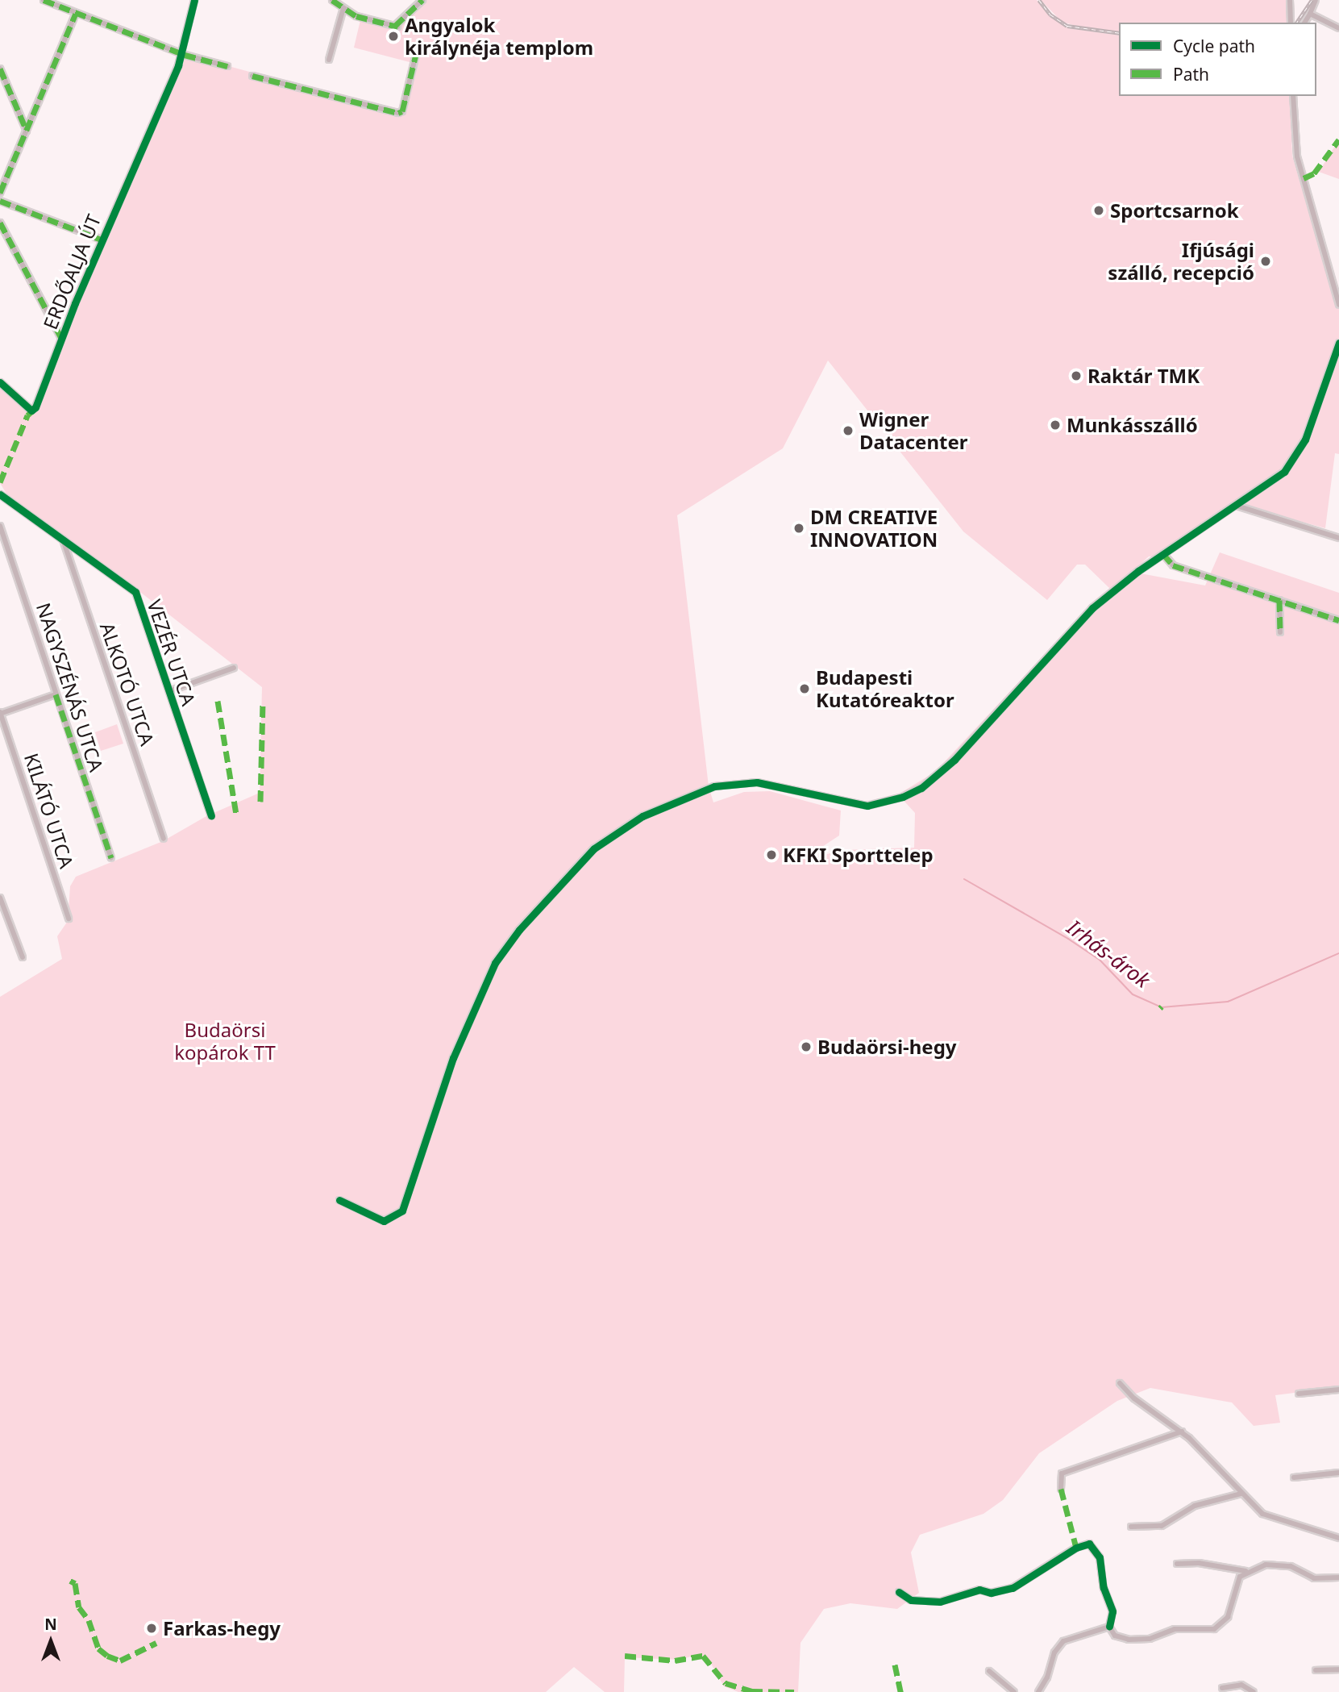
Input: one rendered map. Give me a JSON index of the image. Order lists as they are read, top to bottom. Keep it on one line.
{"streets":{"street":["ERDŐALJA ÚT","VEZÉR UTCA","ALKOTÓ UTCA","NAGYSZÉNÁS UTCA","KILÁTÓ UTCA"]},"crossings":[["VEZÉR UTCA","ALKOTÓ UTCA"]],"water":["Irhás-árok"],"parks":["Budaörsi kopárok TT"],"places":["Angyalok királynéja templom","Sportcsarnok","Ifjúsági szálló, recepció","Raktár TMK","Munkásszálló","Wigner Datacenter","DM CREATIVE INNOVATION","Budapesti Kutatóreaktor","KFKI Sporttelep","Budaörsi-hegy","Farkas-hegy"],"legend":["Cycle path","Path"],"north":"top"}
